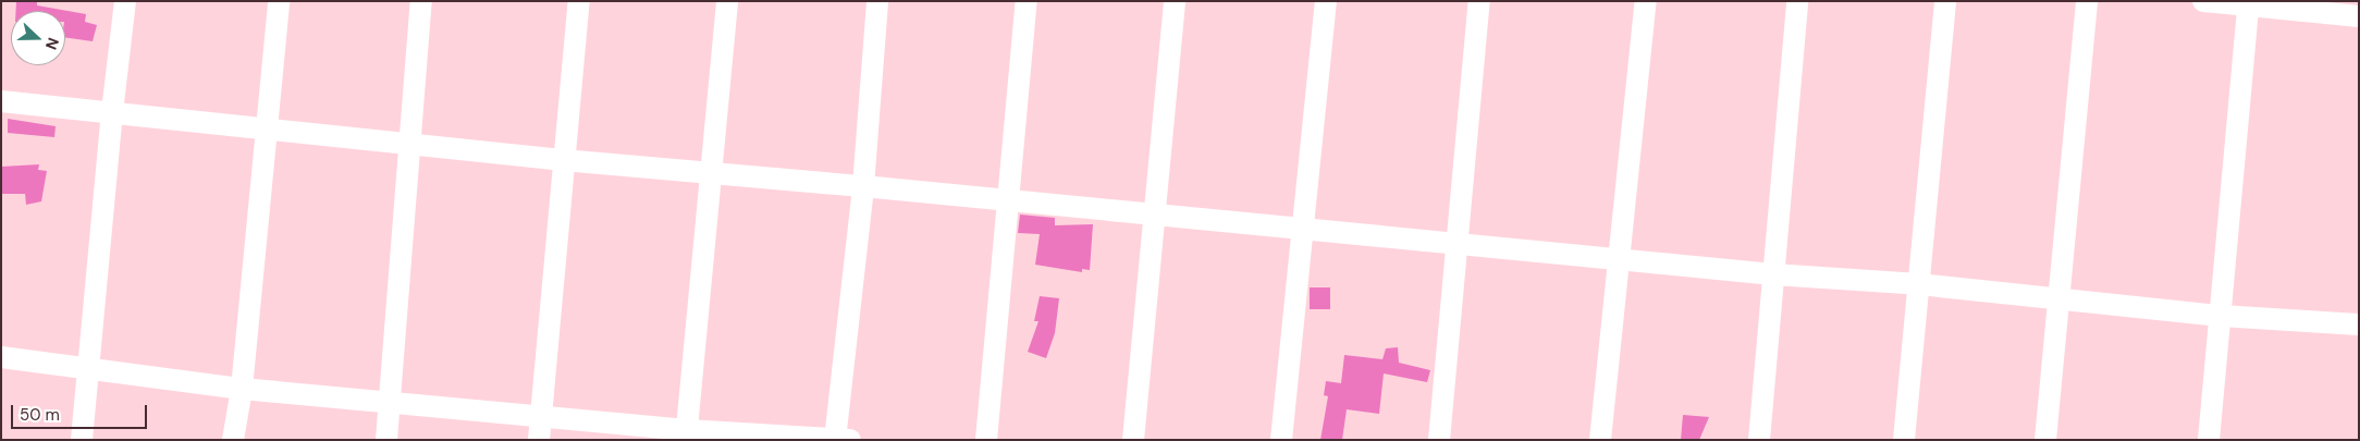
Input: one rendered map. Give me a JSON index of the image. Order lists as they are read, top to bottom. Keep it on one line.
{"scale_bar":"50 m","north":"right"}
